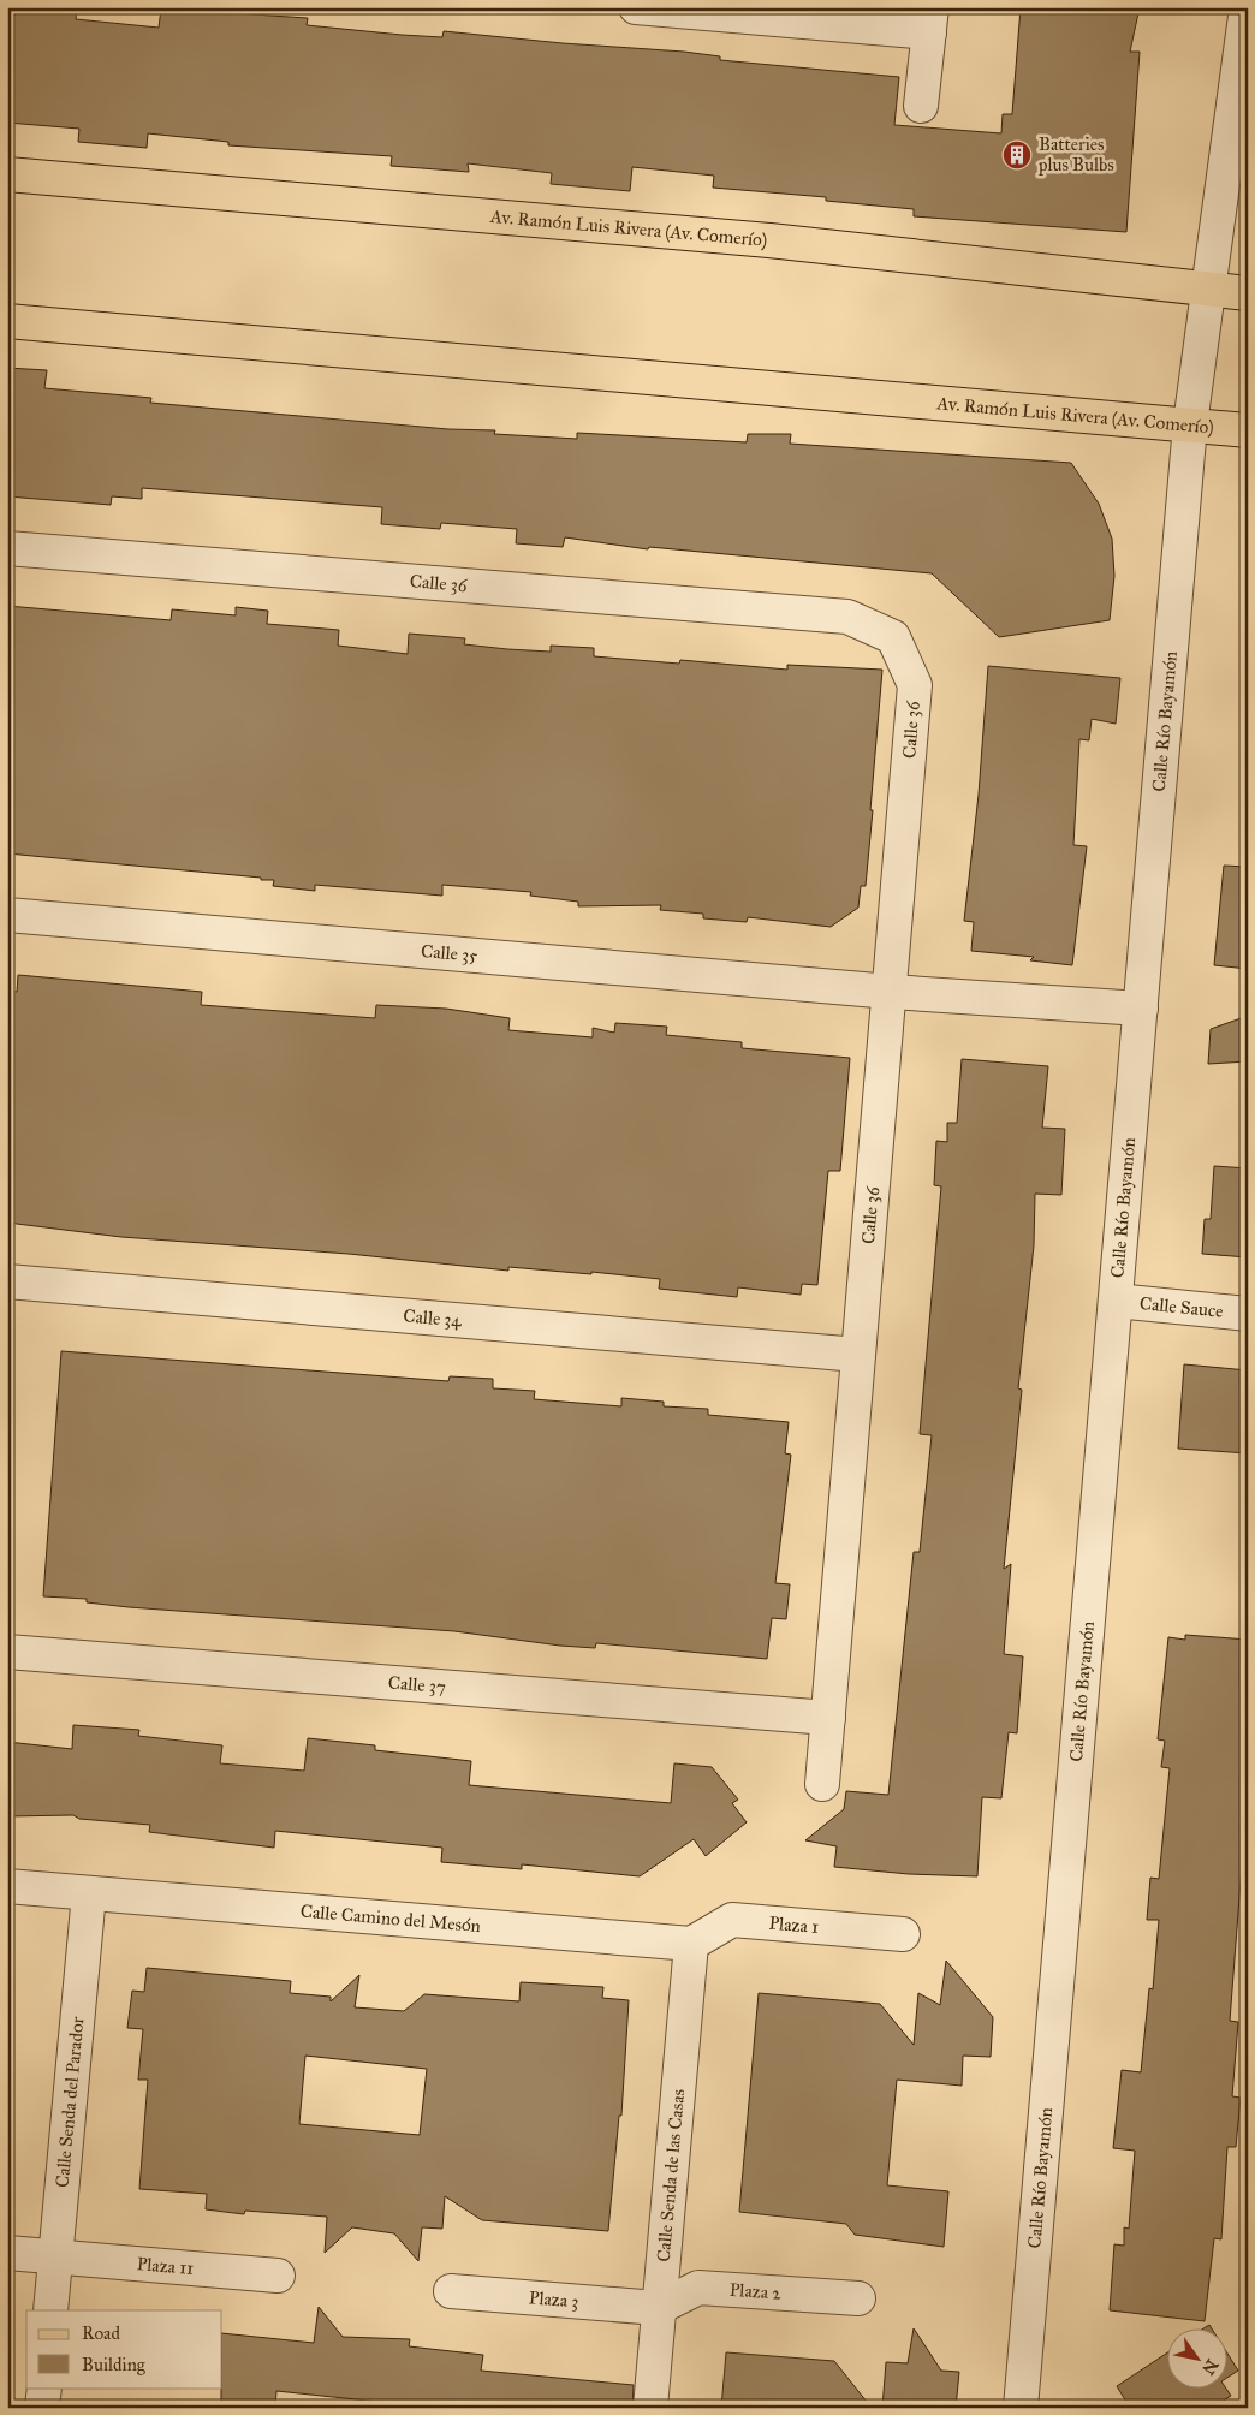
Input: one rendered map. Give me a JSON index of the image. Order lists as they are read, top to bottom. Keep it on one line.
{"streets":{"main road":["Av. Ramón Luis Rivera (Av. Comerío)"],"street":["Calle 36","Calle Río Bayamón","Calle 35","Calle Sauce","Calle 34","Calle 37","Calle Camino del Mesón","Plaza 1","Calle Senda del Parador","Calle Senda de las Casas","Plaza 11","Plaza 2","Plaza 3"]},"crossings":[["Av. Ramón Luis Rivera (Av. Comerío)","Calle Río Bayamón"],["Calle 36","Calle 35"],["Calle 36","Calle 34"],["Calle 36","Calle 37"],["Calle Río Bayamón","Calle 35"],["Calle Río Bayamón","Calle Sauce"],["Calle Camino del Mesón","Plaza 1"],["Calle Camino del Mesón","Calle Senda del Parador"],["Calle Camino del Mesón","Calle Senda de las Casas"],["Plaza 1","Calle Senda de las Casas"],["Calle Senda del Parador","Plaza 11"],["Calle Senda de las Casas","Plaza 2"],["Calle Senda de las Casas","Plaza 3"],["Plaza 2","Plaza 3"]],"places":{"building":["Batteries plus Bulbs"]},"legend":["Road","Building"],"north":"bottom right"}
